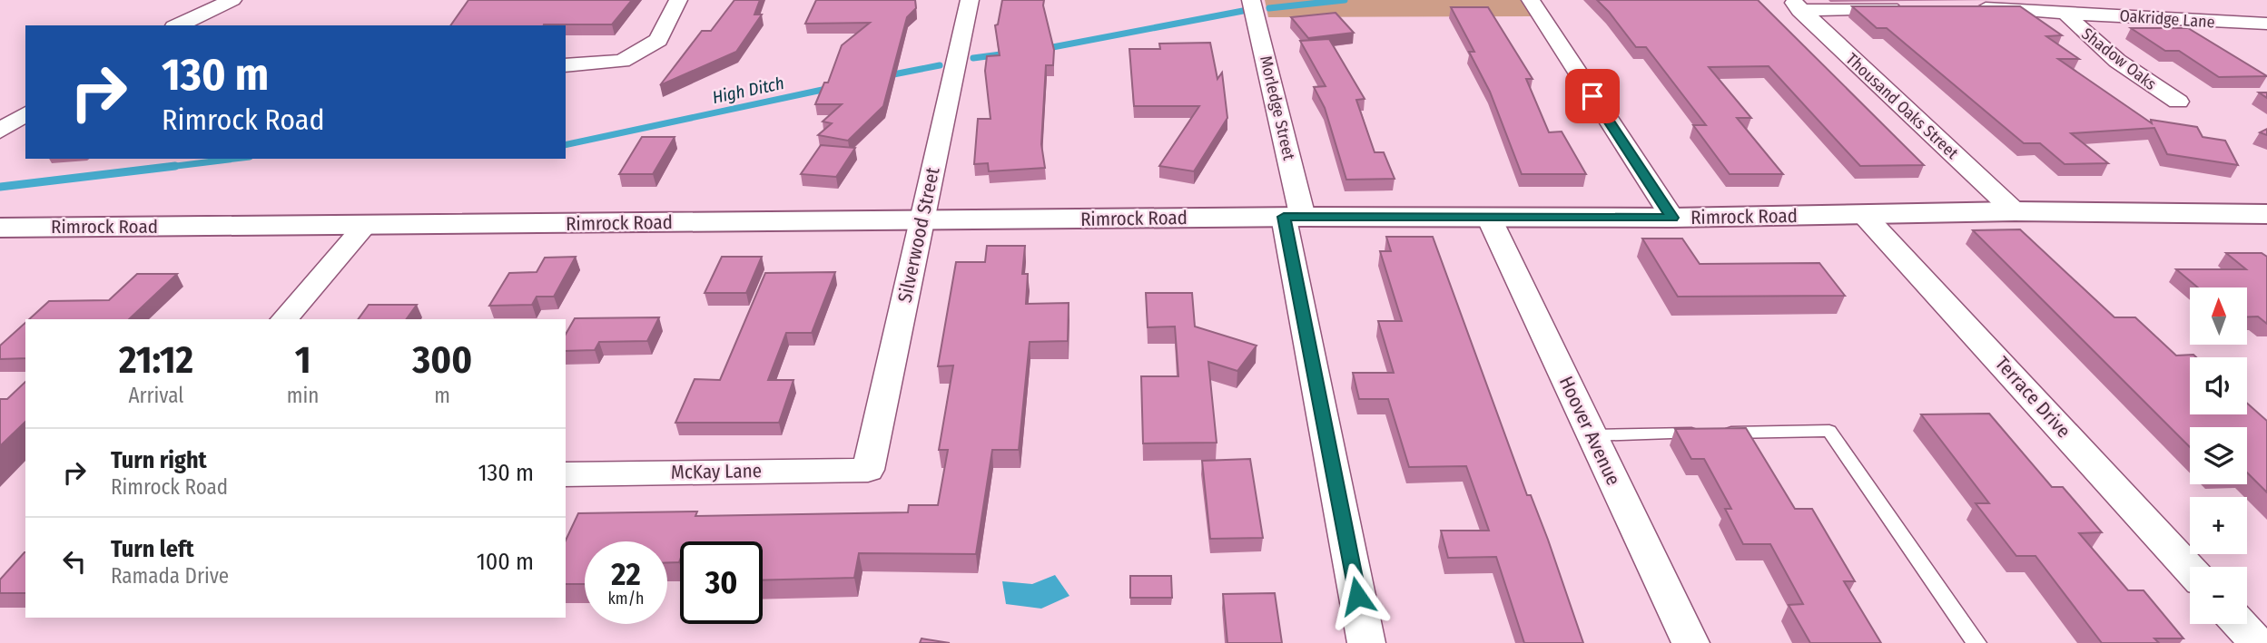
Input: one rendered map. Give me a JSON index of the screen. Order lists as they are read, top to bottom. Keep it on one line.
{"streets":{"main road":["Rimrock Road"],"street":["Oakridge Lane","Shadow Oaks","Thousand Oaks Street","Morledge Street","Silverwood Street","Terrace Drive","Hoover Avenue","McKay Lane"]},"crossings":[["Oakridge Lane","Shadow Oaks"],["Thousand Oaks Street","Rimrock Road"],["Morledge Street","Rimrock Road"],["Rimrock Road","Silverwood Street"],["Rimrock Road","Terrace Drive"],["Rimrock Road","Hoover Avenue"],["Silverwood Street","McKay Lane"]],"water":["High Ditch"],"north":"top","page":{"turn":["130 m","Rimrock Road"],"map_buttons":["+","−"],"eta":["21:12","Arrival","1","min","300","m"],"list":[{"name":"Turn right","note":"Rimrock Road","value":"130 m"},{"name":"Turn left","note":"Ramada Drive","value":"100 m"}],"speed":"22 km/h","limit":"30"}}
